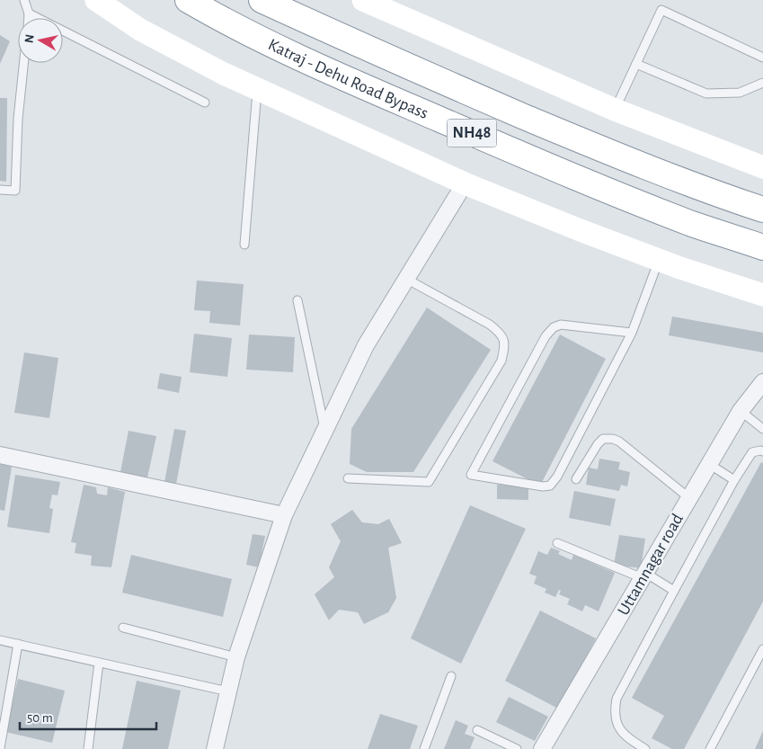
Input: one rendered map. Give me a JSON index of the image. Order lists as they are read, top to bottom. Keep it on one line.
{"streets":{"highway":["Katraj - Dehu Road Bypass","NH48"],"street":["Uttamnagar road"]},"scale_bar":"50 m","north":"left"}
